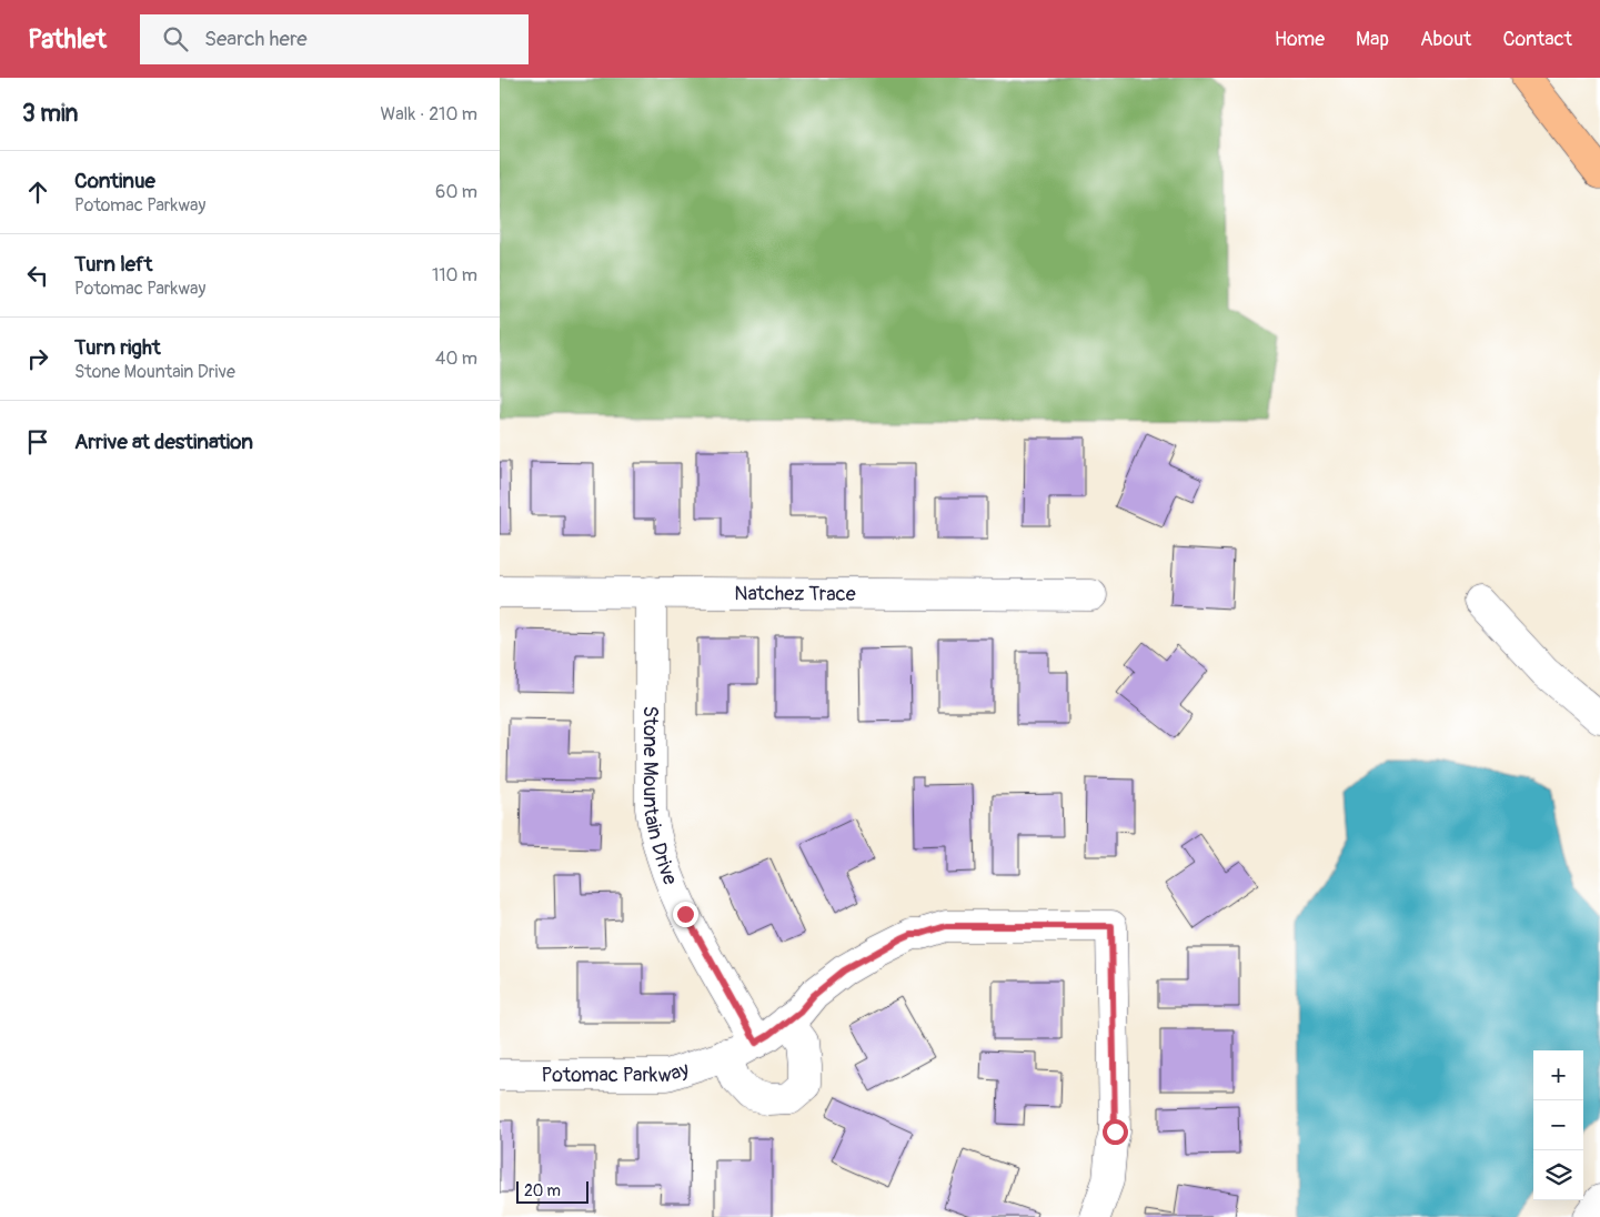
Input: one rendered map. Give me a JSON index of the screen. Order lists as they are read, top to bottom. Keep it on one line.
{"streets":{"street":["Natchez Trace","Stone Mountain Drive","Potomac Parkway"]},"crossings":[["Natchez Trace","Stone Mountain Drive"],["Stone Mountain Drive","Potomac Parkway"]],"scale_bar":"20 m","page":{"header":"Pathlet","search":"Search here","nav":["Home","Map","About","Contact"],"heading":["3 min","Walk · 210 m"],"list":[["Continue","Potomac Parkway","60 m"],["Turn left","Potomac Parkway","110 m"],["Turn right","Stone Mountain Drive","40 m"],"Arrive at destination"],"map_buttons":["+","−"],"scale":"20 m"}}
